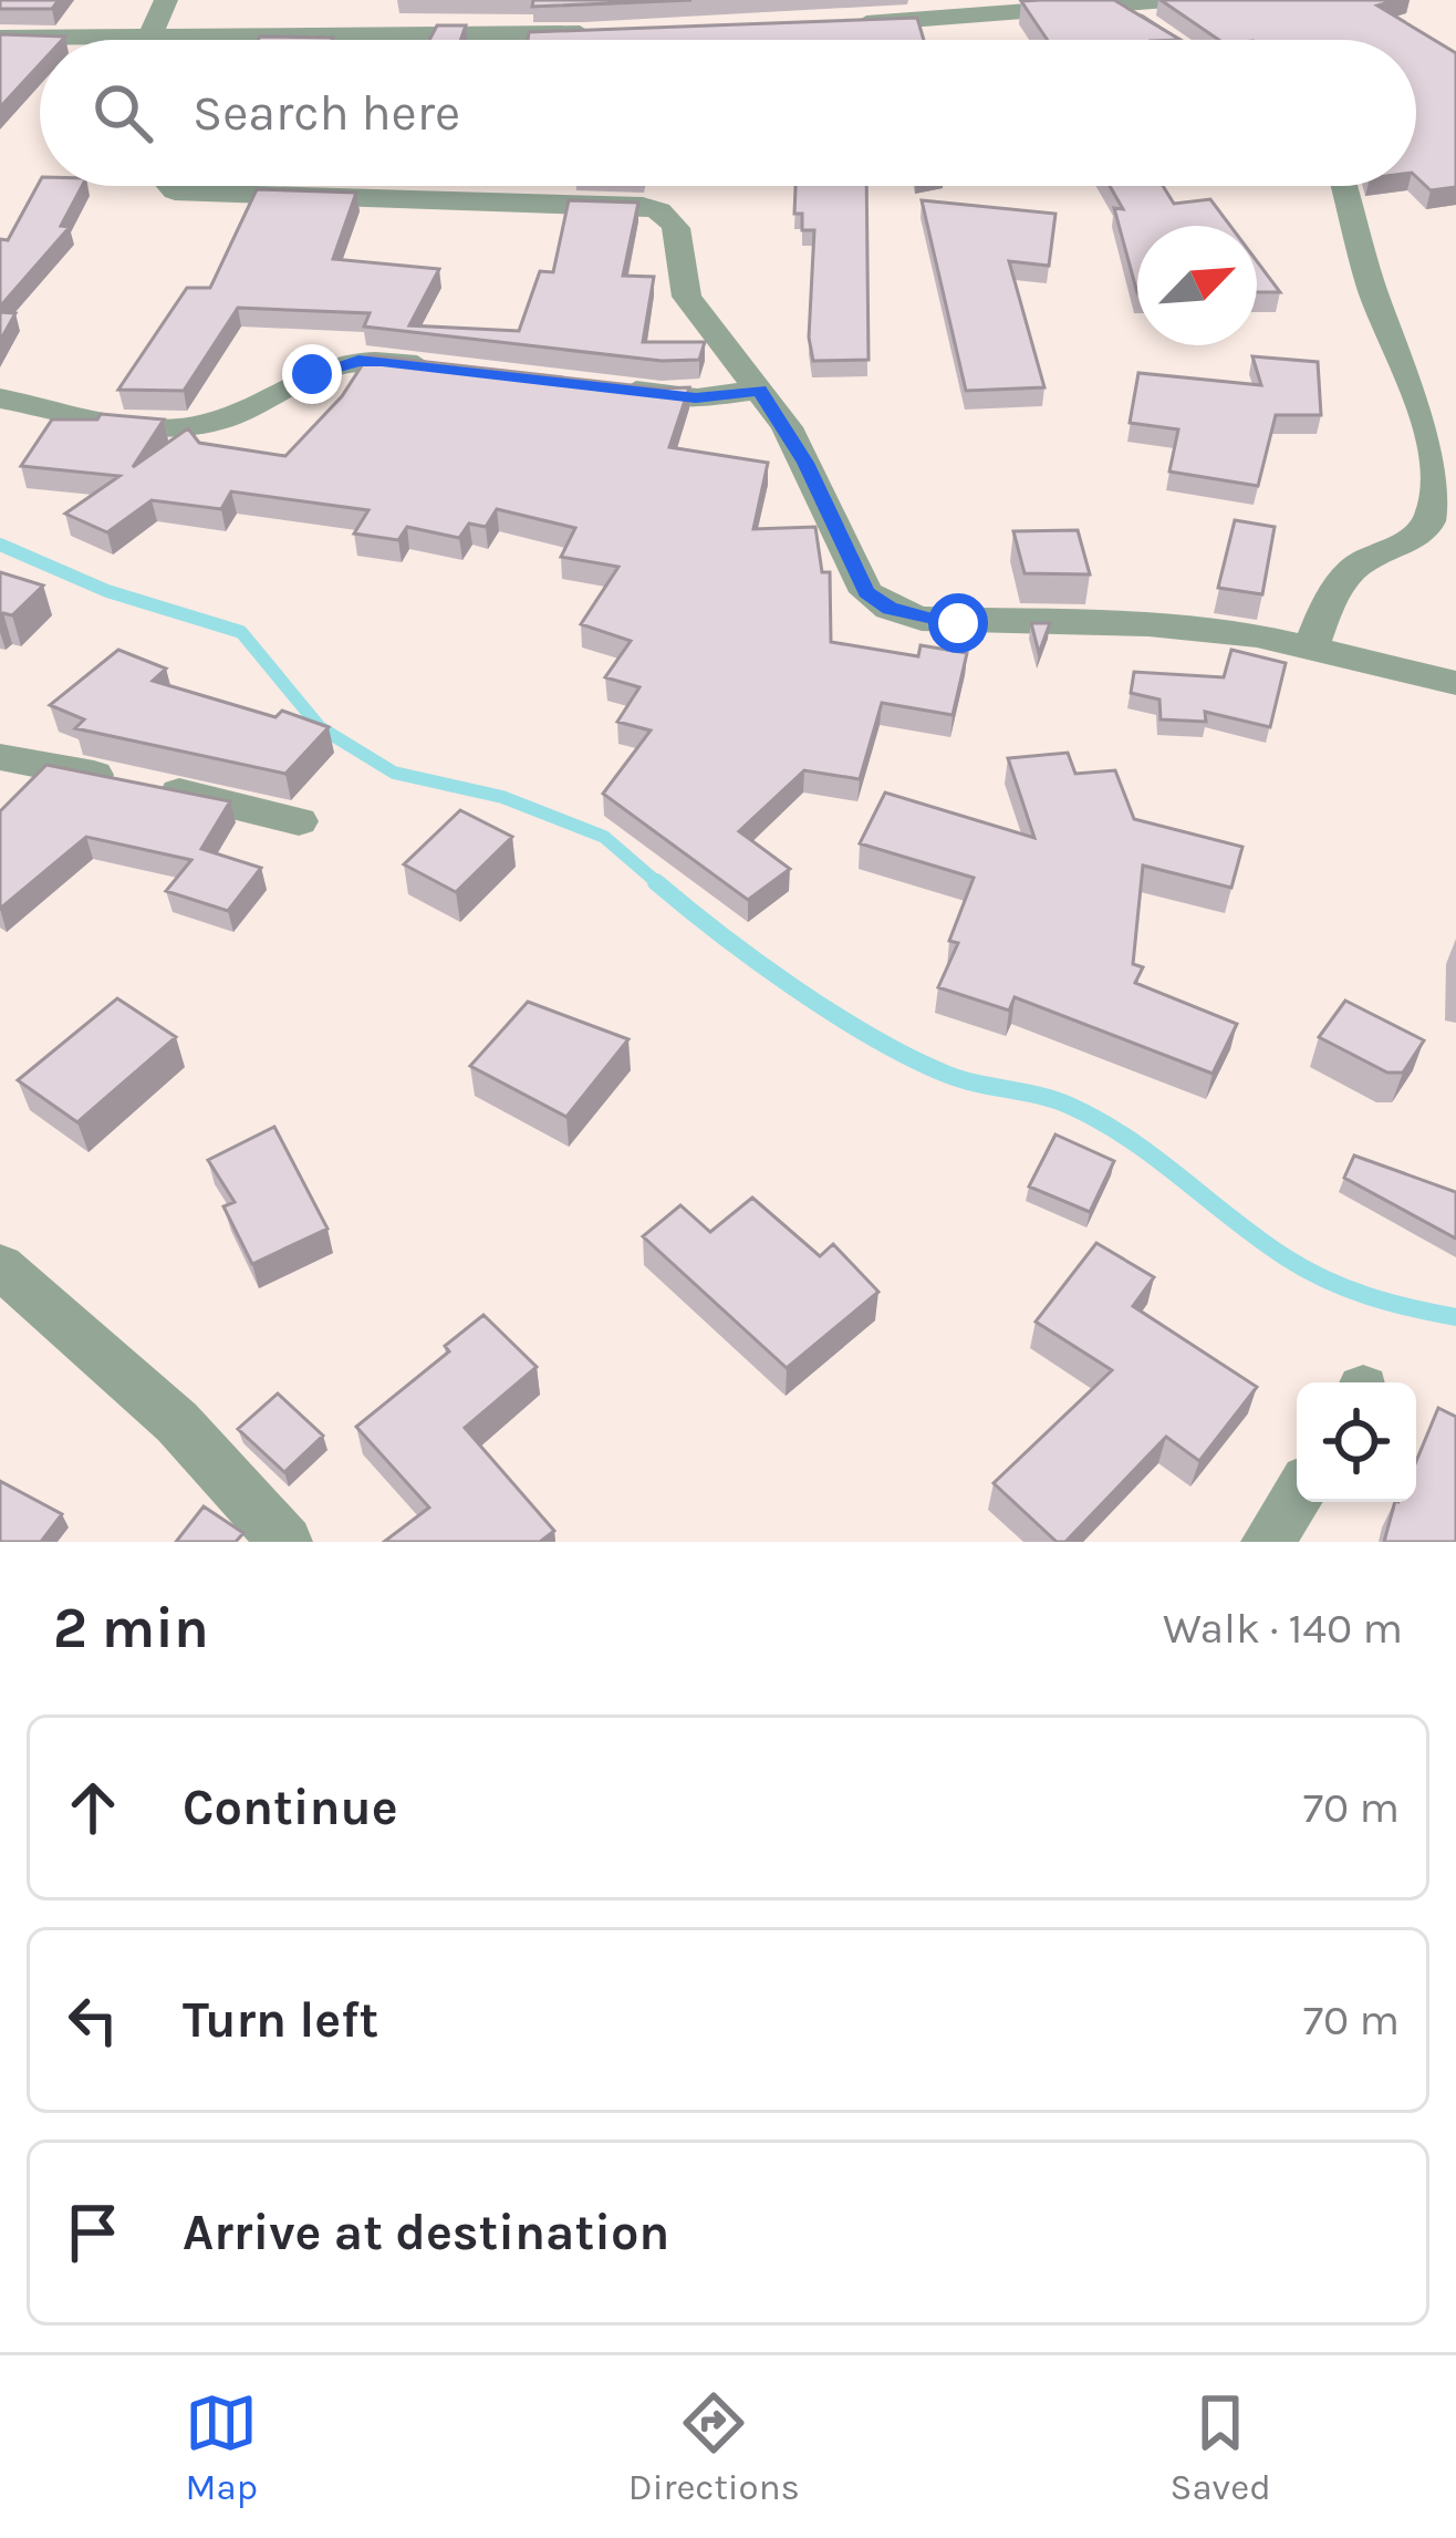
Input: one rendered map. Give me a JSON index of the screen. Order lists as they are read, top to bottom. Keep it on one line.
{"north":"top right","page":{"search":"Search here","heading":["2 min","Walk · 140 m"],"list":[["Continue","70 m"],["Turn left","70 m"],"Arrive at destination"],"nav":["Map","Directions","Saved"]}}
